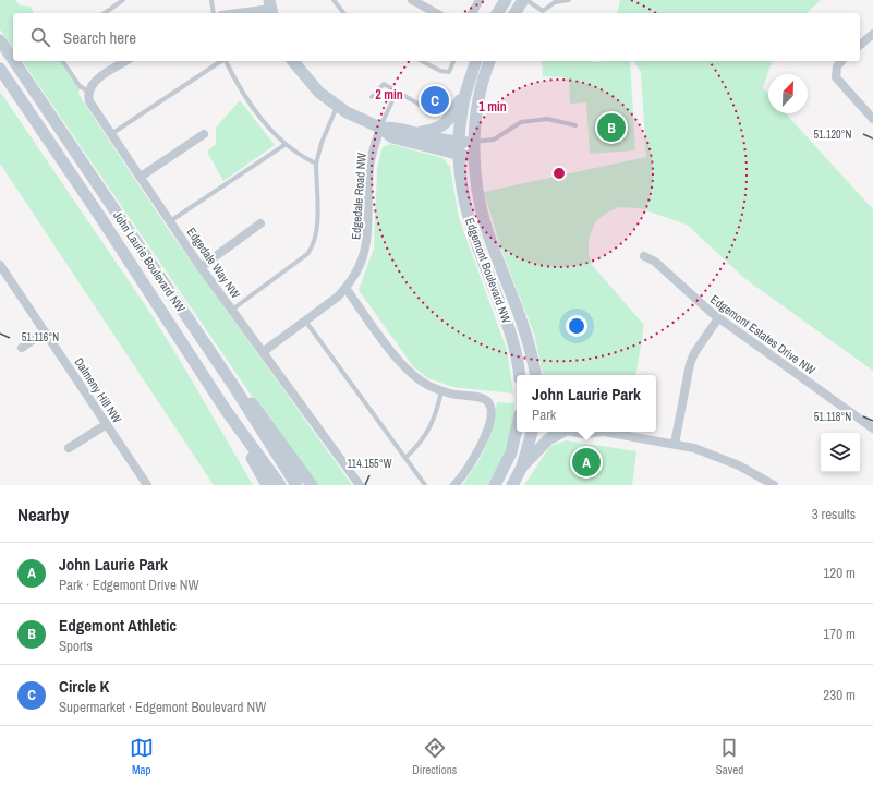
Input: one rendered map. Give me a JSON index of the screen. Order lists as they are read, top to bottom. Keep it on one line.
{"streets":{"main road":["John Laurie Boulevard NW","Edgemont Boulevard NW"],"street":["Edgedale Road NW","Edgedale Way NW","Edgemont Estates Drive NW","Dalmeny Hill NW"]},"crossings":[["Edgedale Road NW","Edgedale Way NW"]],"north":"top right","page":{"search":"Search here","pins":["C","B","A"],"popup":["John Laurie Park","Park"],"heading":["Nearby","3 results"],"list":[{"mark":"A","name":"John Laurie Park","note":"Park · Edgemont Drive NW","value":"120 m"},{"mark":"B","name":"Edgemont Athletic","note":"Sports","value":"170 m"},{"mark":"C","name":"Circle K","note":"Supermarket · Edgemont Boulevard NW","value":"230 m"}],"nav":["Map","Directions","Saved"]},"coordinates":["51.120°N","51.116°N","51.118°N","114.155°W"],"rings":["2 min","1 min"]}
